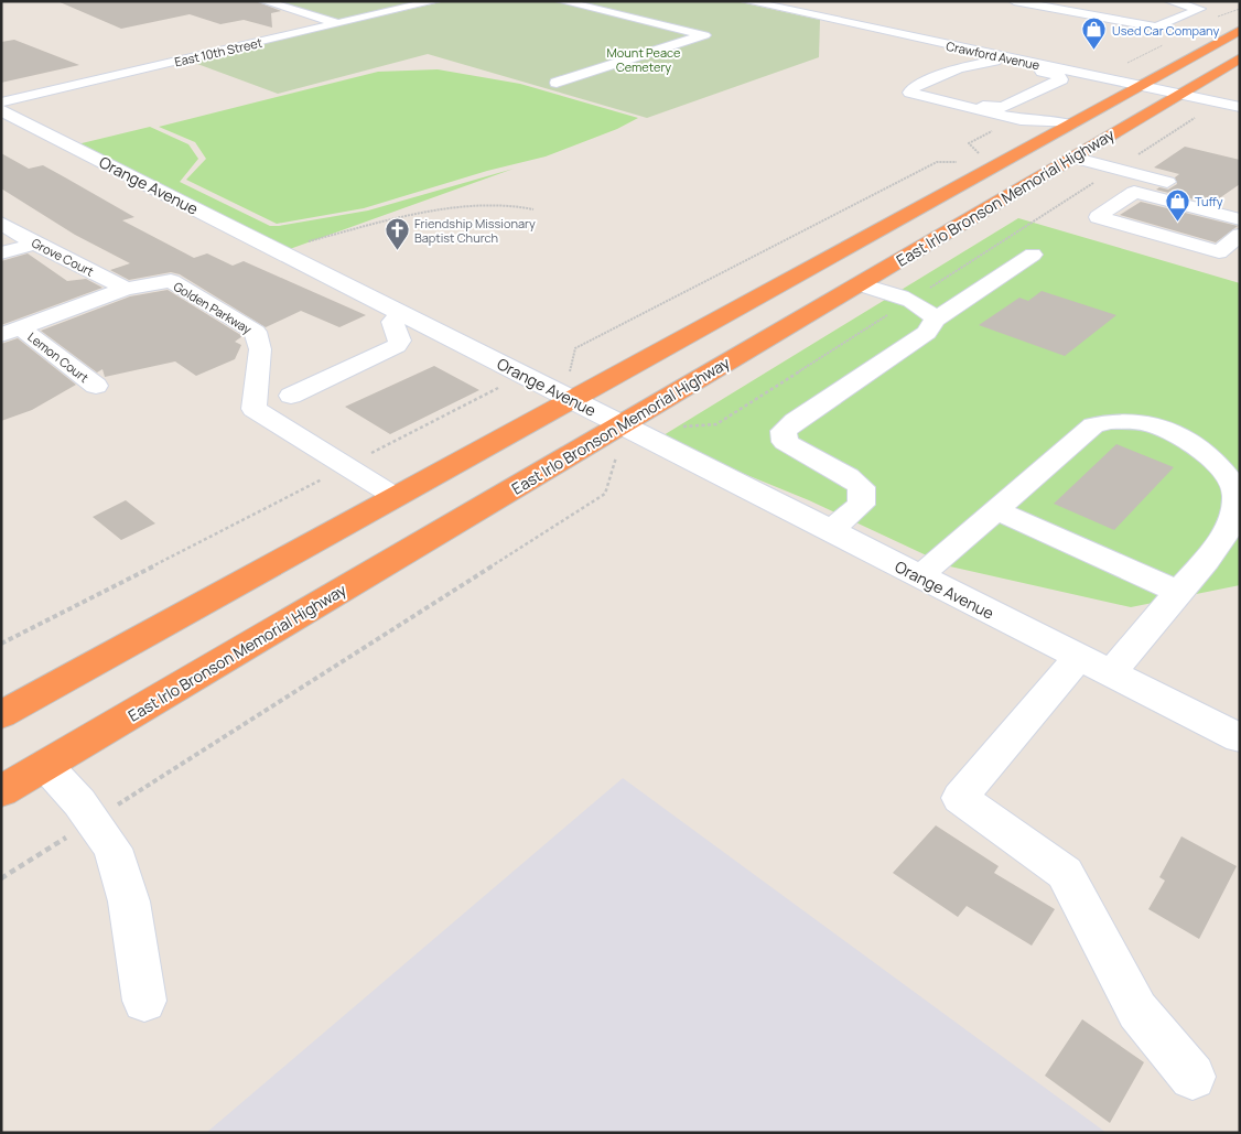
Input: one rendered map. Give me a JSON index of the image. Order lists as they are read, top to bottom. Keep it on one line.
{"streets":{"highway":["East Irlo Bronson Memorial Highway"],"street":["East 10th Street","Crawford Avenue","Orange Avenue","Grove Court","Golden Parkway","Lemon Court"]},"crossings":[["Crawford Avenue","East Irlo Bronson Memorial Highway"],["Orange Avenue","East Irlo Bronson Memorial Highway"],["East Irlo Bronson Memorial Highway","Golden Parkway"],["Grove Court","Golden Parkway"],["Golden Parkway","Lemon Court"]],"parks":["Mount Peace Cemetery"],"places":{"shop":["Used Car Company","Tuffy"],"church":["Friendship Missionary Baptist Church"]}}
